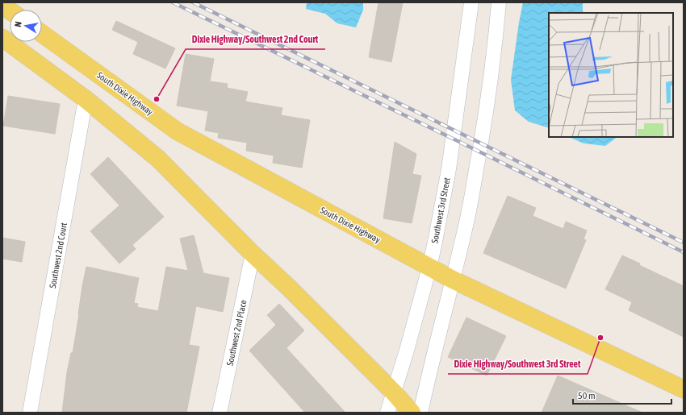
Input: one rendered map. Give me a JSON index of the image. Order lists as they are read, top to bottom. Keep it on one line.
{"streets":{"main road":["South Dixie Highway"],"street":["Southwest 3rd Street","Southwest 2nd Court","Southwest 2nd Place"]},"crossings":[["South Dixie Highway","Southwest 3rd Street"]],"places":["Dixie Highway/Southwest 2nd Court","Dixie Highway/Southwest 3rd Street"],"scale_bar":"50 m","north":"left"}
